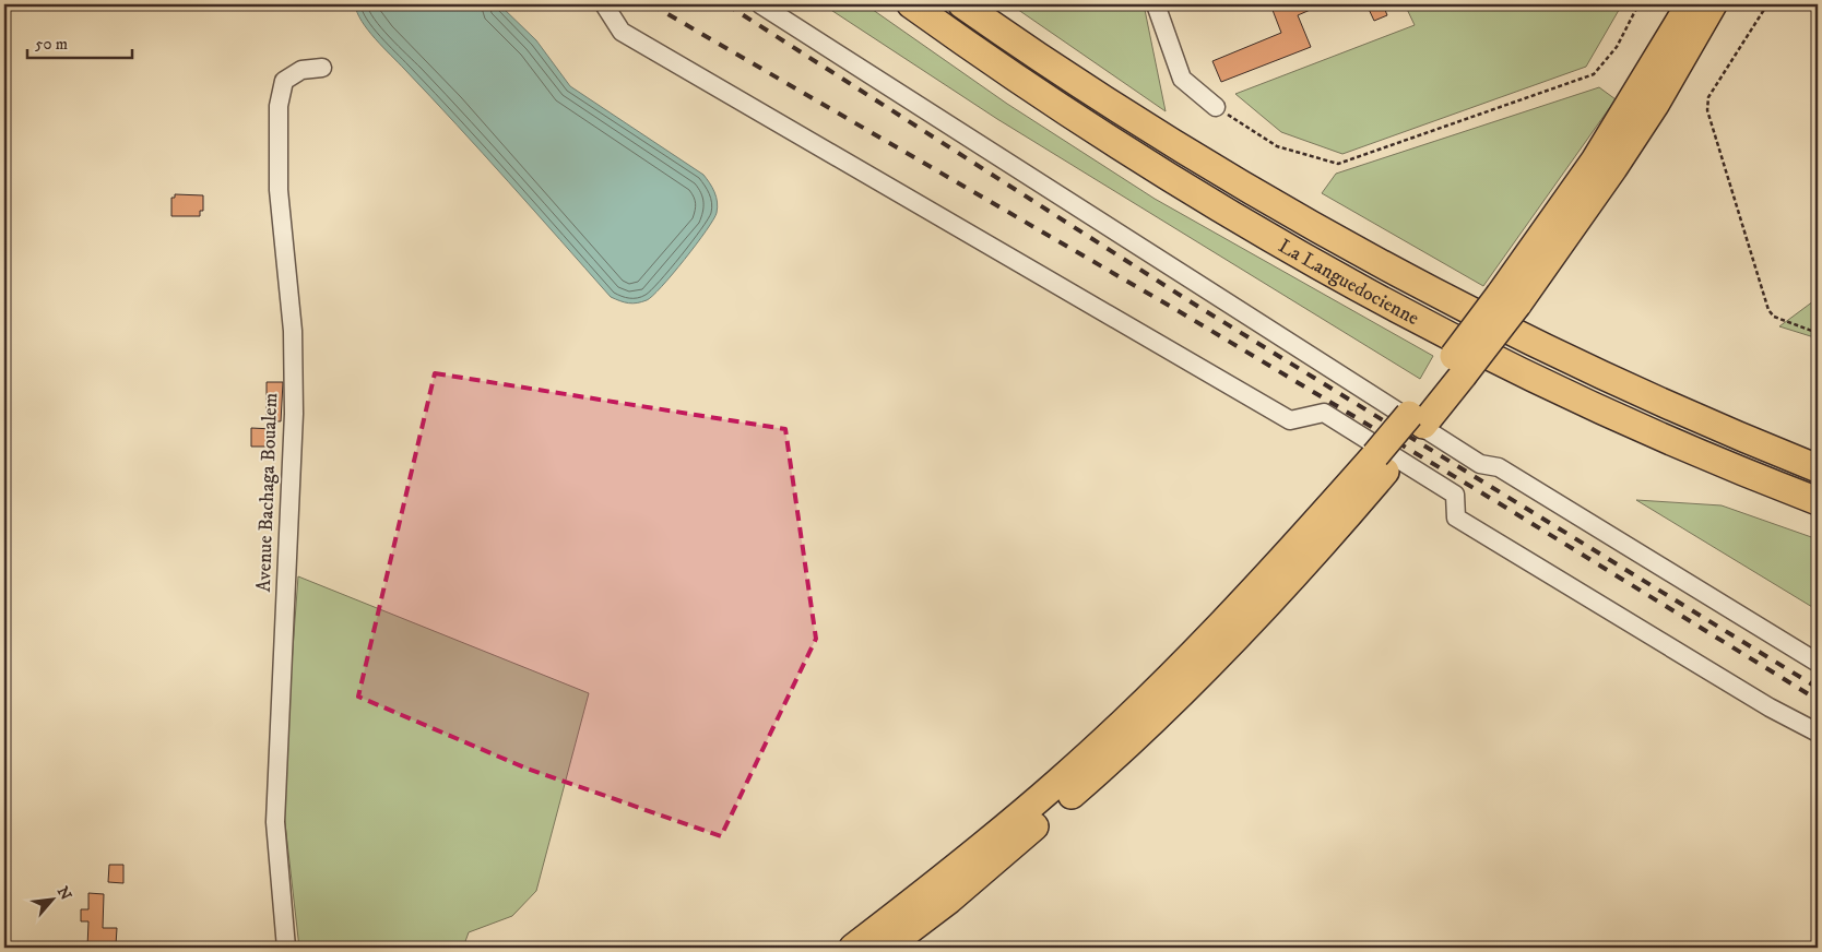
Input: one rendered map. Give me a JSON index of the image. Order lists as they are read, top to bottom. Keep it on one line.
{"streets":{"highway":["La Languedocienne"],"street":["Avenue Bachaga Boualem"]},"scale_bar":"50 m","north":"top right"}
